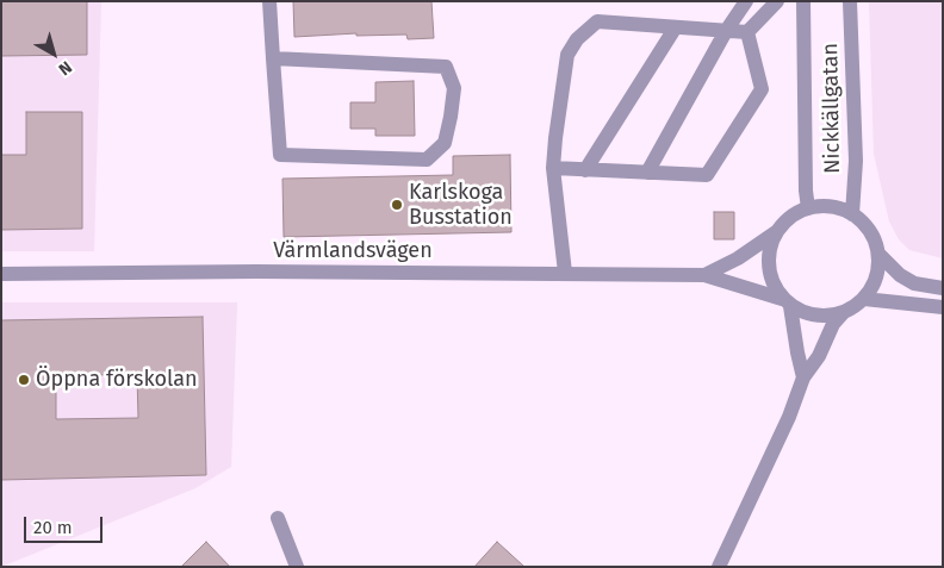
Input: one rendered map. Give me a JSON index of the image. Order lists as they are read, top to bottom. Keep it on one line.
{"streets":{"street":["Nickkällgatan","Värmlandsvägen"]},"crossings":[["Nickkällgatan","Värmlandsvägen"]],"places":["Karlskoga Busstation","Öppna förskolan"],"scale_bar":"20 m","north":"bottom right"}
